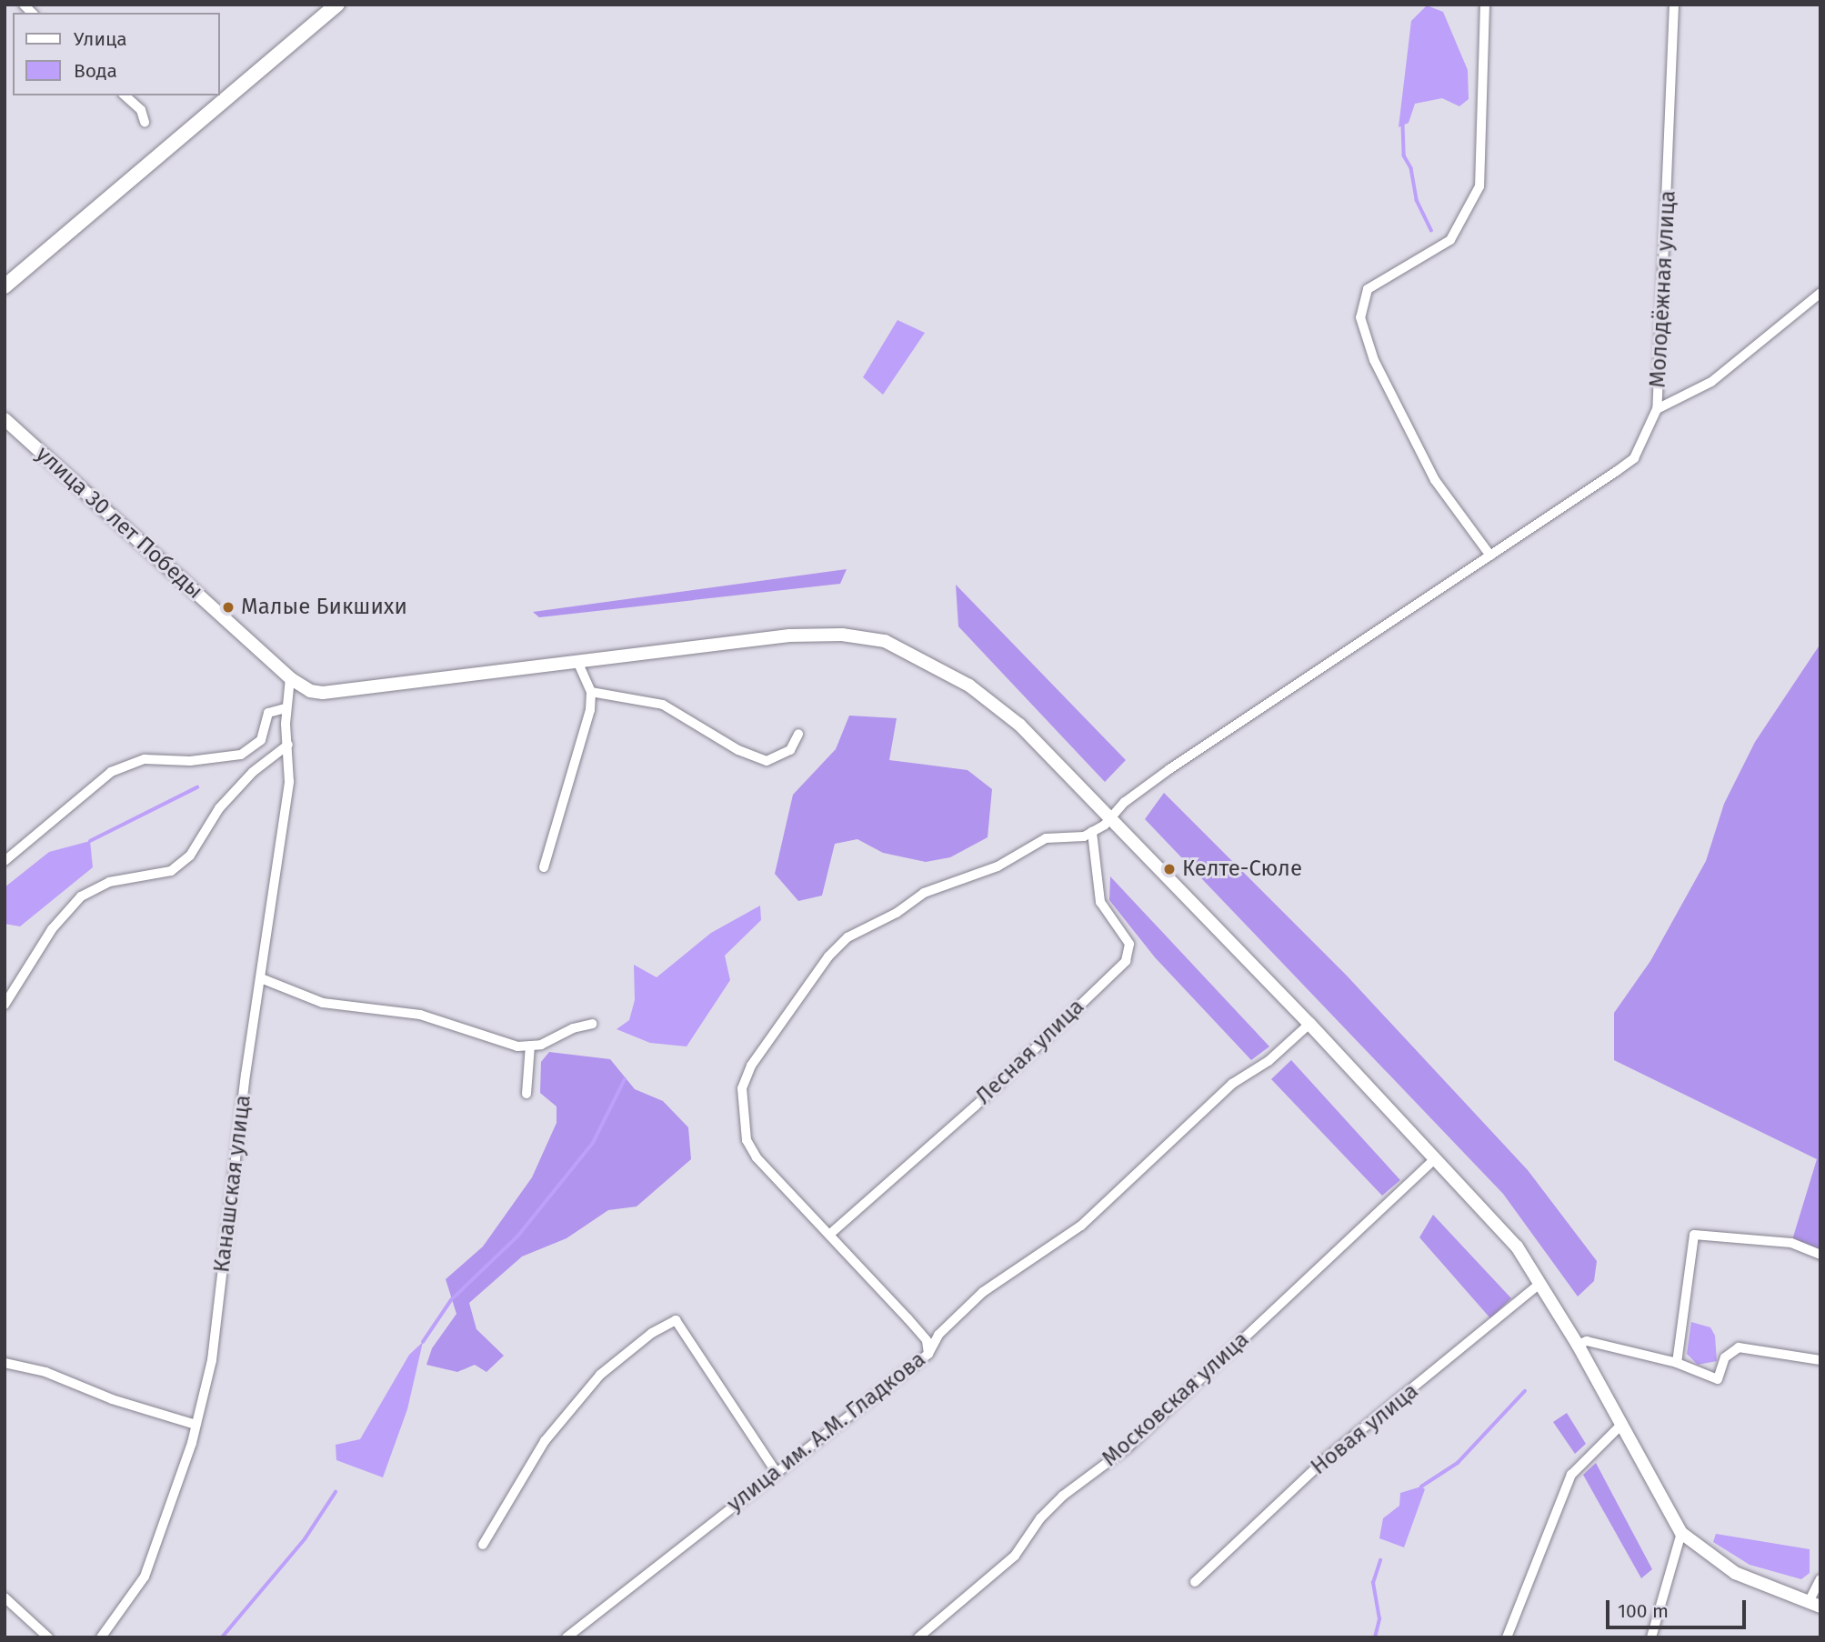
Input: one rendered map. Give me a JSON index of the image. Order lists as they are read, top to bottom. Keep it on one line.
{"streets":{"street":["Молодёжная улица","улица 30 лет Победы","Лесная улица","Канашская улица","Московская улица","Новая улица","улица им. А.М. Гладкова"]},"crossings":[["улица 30 лет Победы","Канашская улица"],["улица 30 лет Победы","Московская улица"],["улица 30 лет Победы","Новая улица"],["улица 30 лет Победы","улица им. А.М. Гладкова"]],"places":["Малые Бикшихи","Келте-Сюле"],"legend":["Улица","Вода"],"scale_bar":"100 m"}
